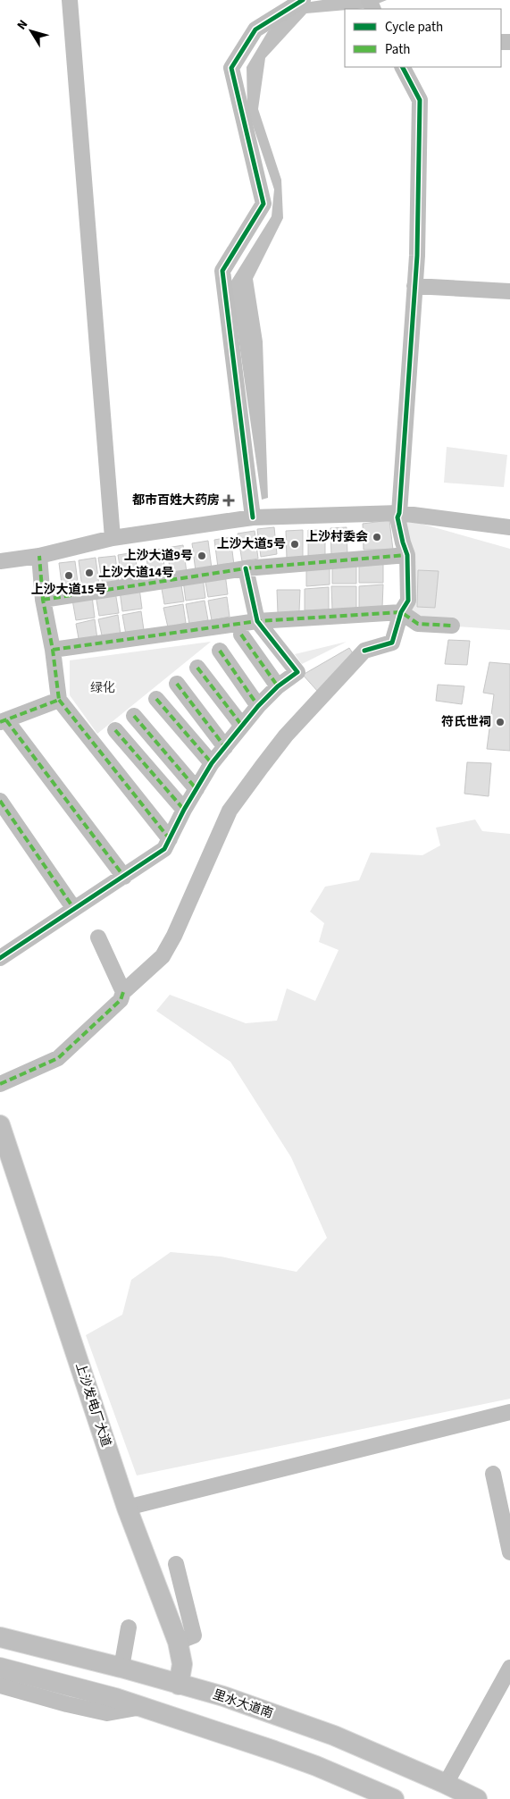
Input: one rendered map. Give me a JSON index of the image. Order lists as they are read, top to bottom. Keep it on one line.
{"streets":{"main road":["上沙发电厂大道","里水大道南"]},"crossings":[["上沙发电厂大道","里水大道南"]],"parks":["绿化"],"places":{"health":["都市百姓大药房"],"other":["上沙村委会","上沙大道5号","上沙大道9号","上沙大道14号","上沙大道15号","符氏世祠"]},"legend":["Cycle path","Path"],"north":"top left"}
